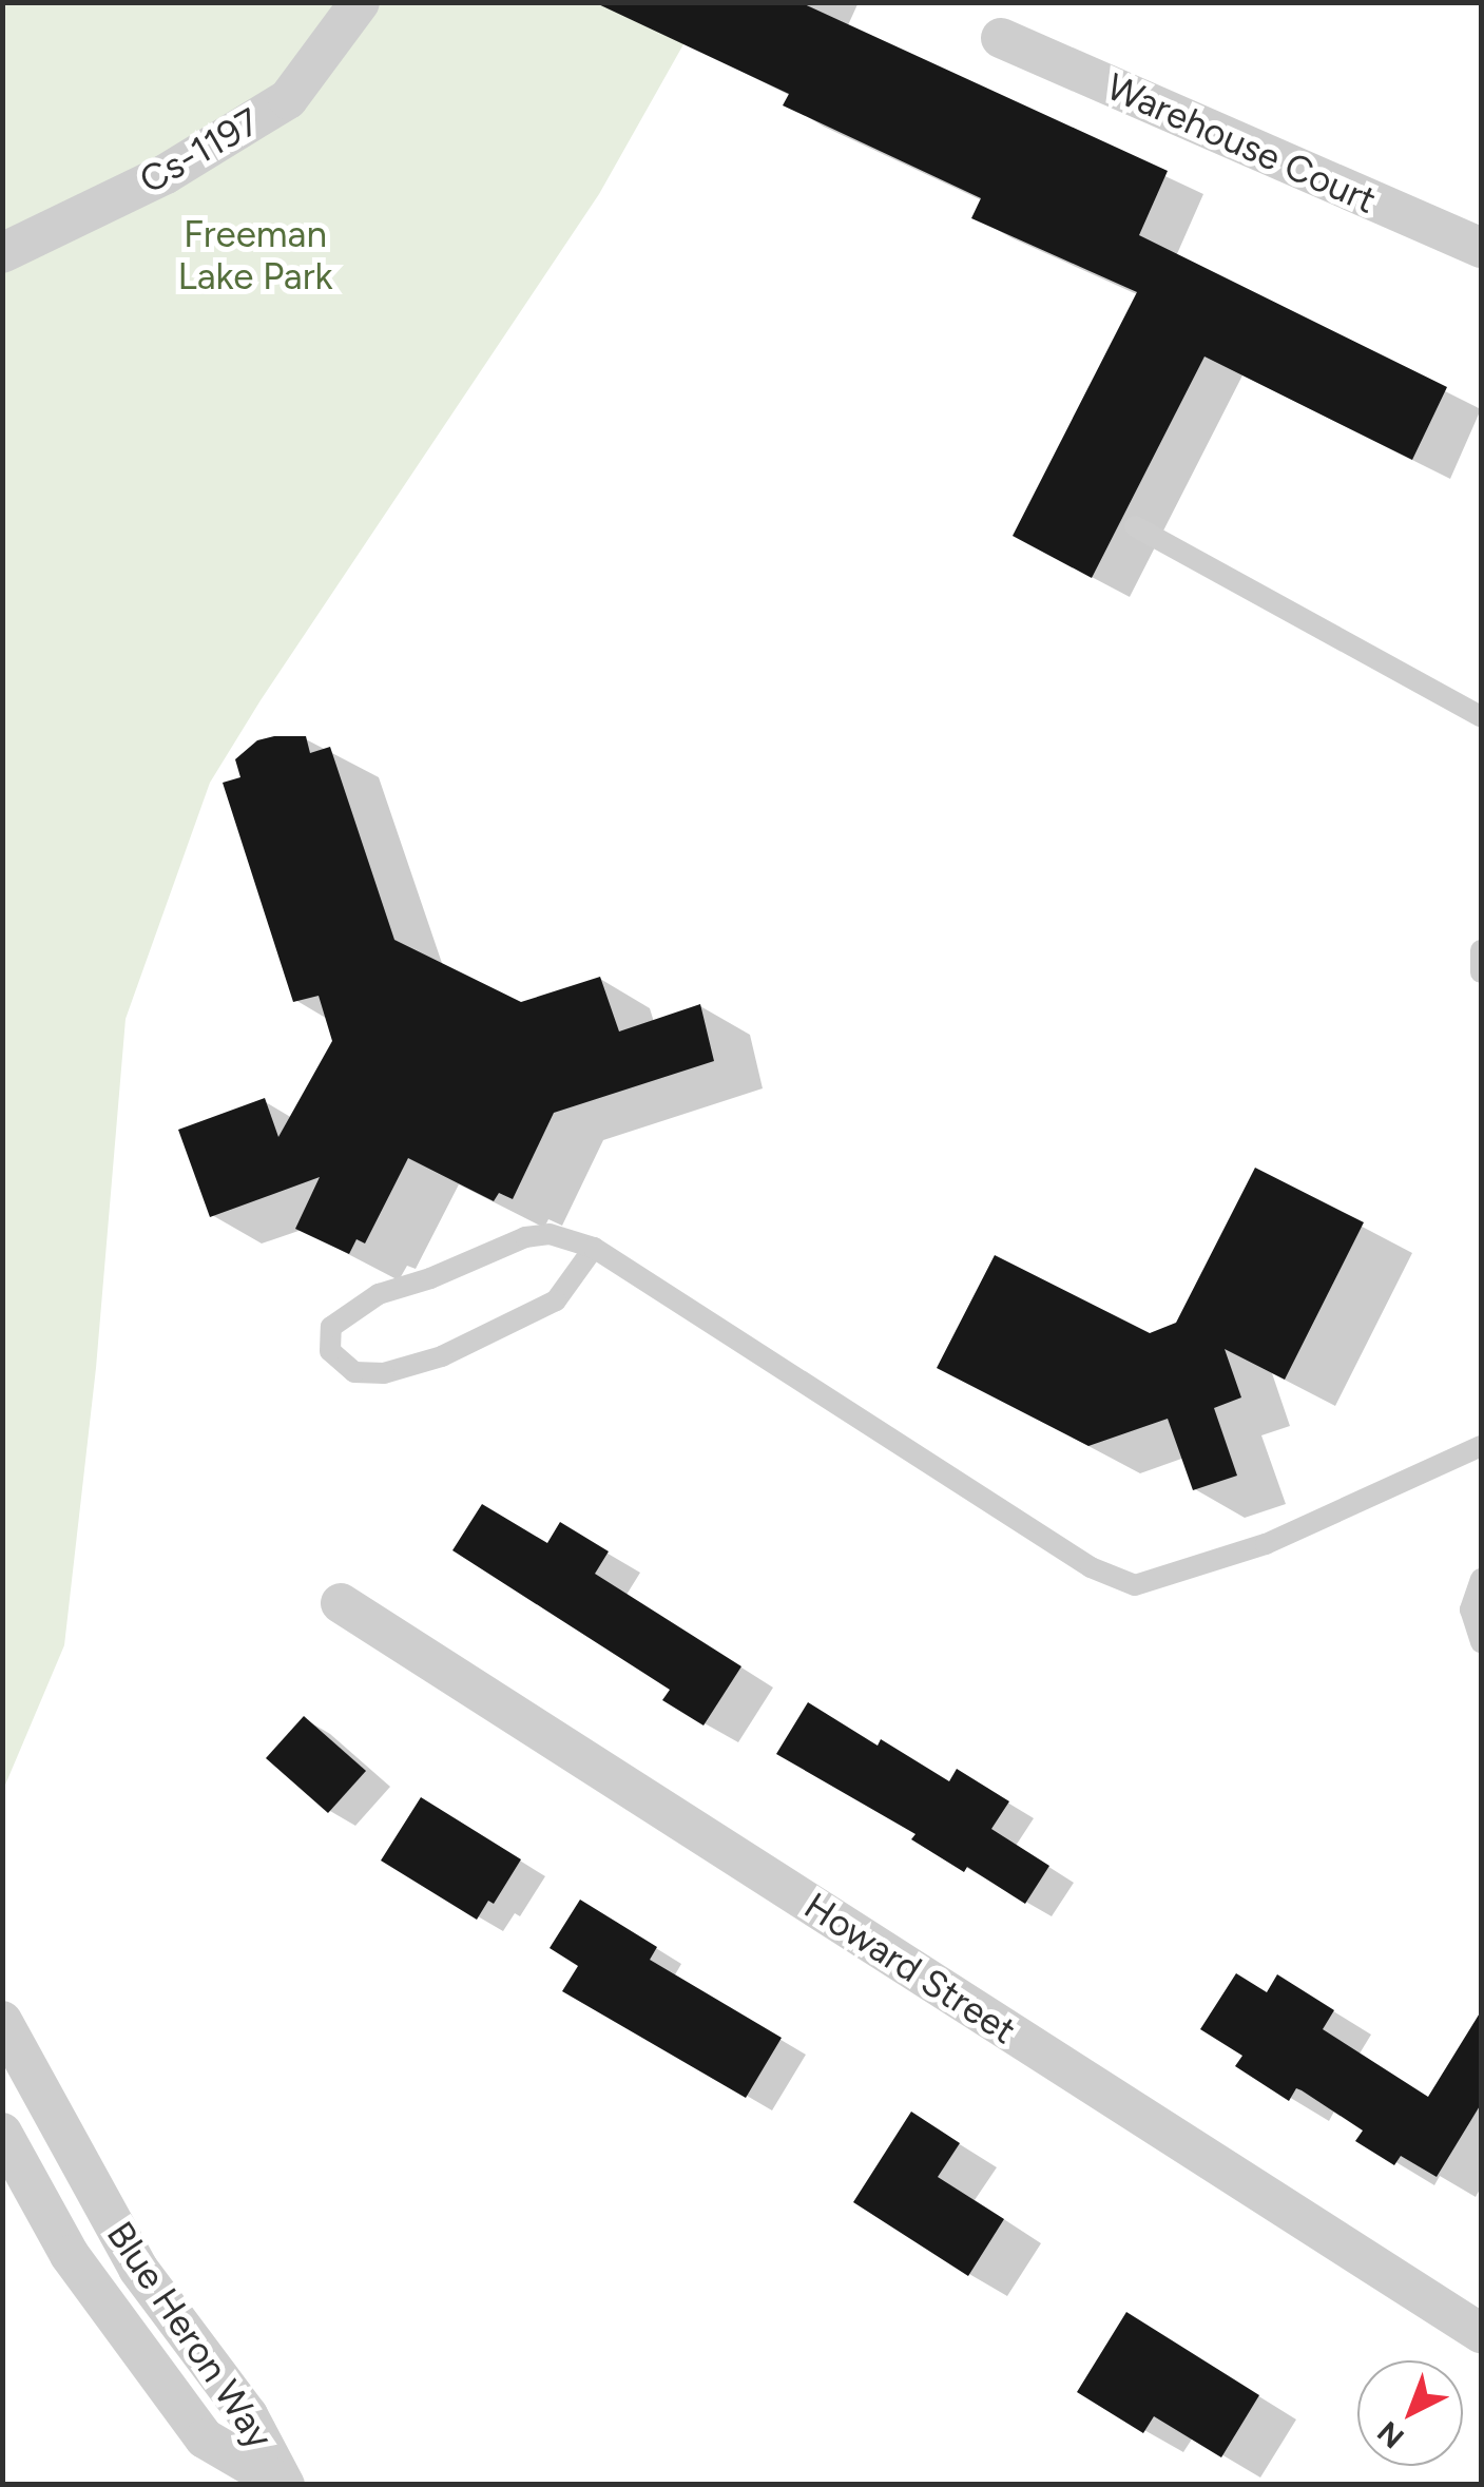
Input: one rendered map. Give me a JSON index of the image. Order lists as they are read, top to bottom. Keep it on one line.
{"streets":{"street":["Warehouse Court","Cs-1197","Howard Street","Blue Heron Way"]},"parks":["Freeman Lake Park"],"north":"bottom left"}
